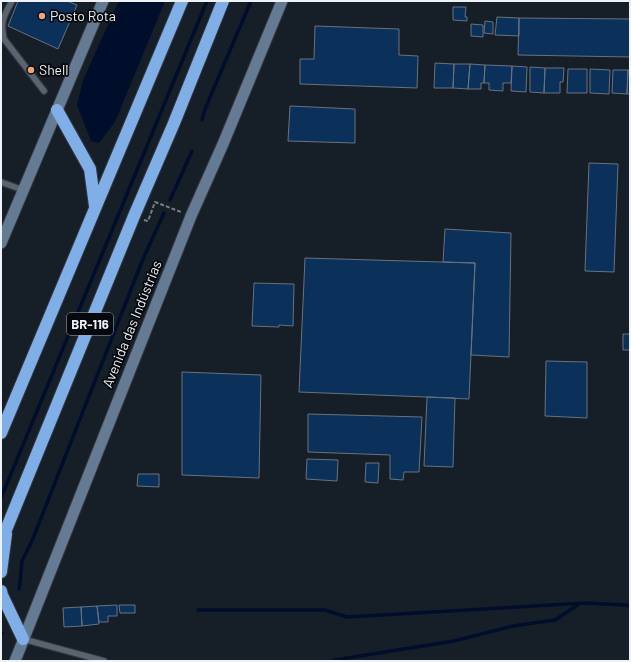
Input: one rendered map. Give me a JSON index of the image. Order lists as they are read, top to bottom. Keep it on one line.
{"streets":{"highway":["BR-116"],"main road":["Avenida das Indústrias"]},"places":["Posto Rota","Shell"]}
